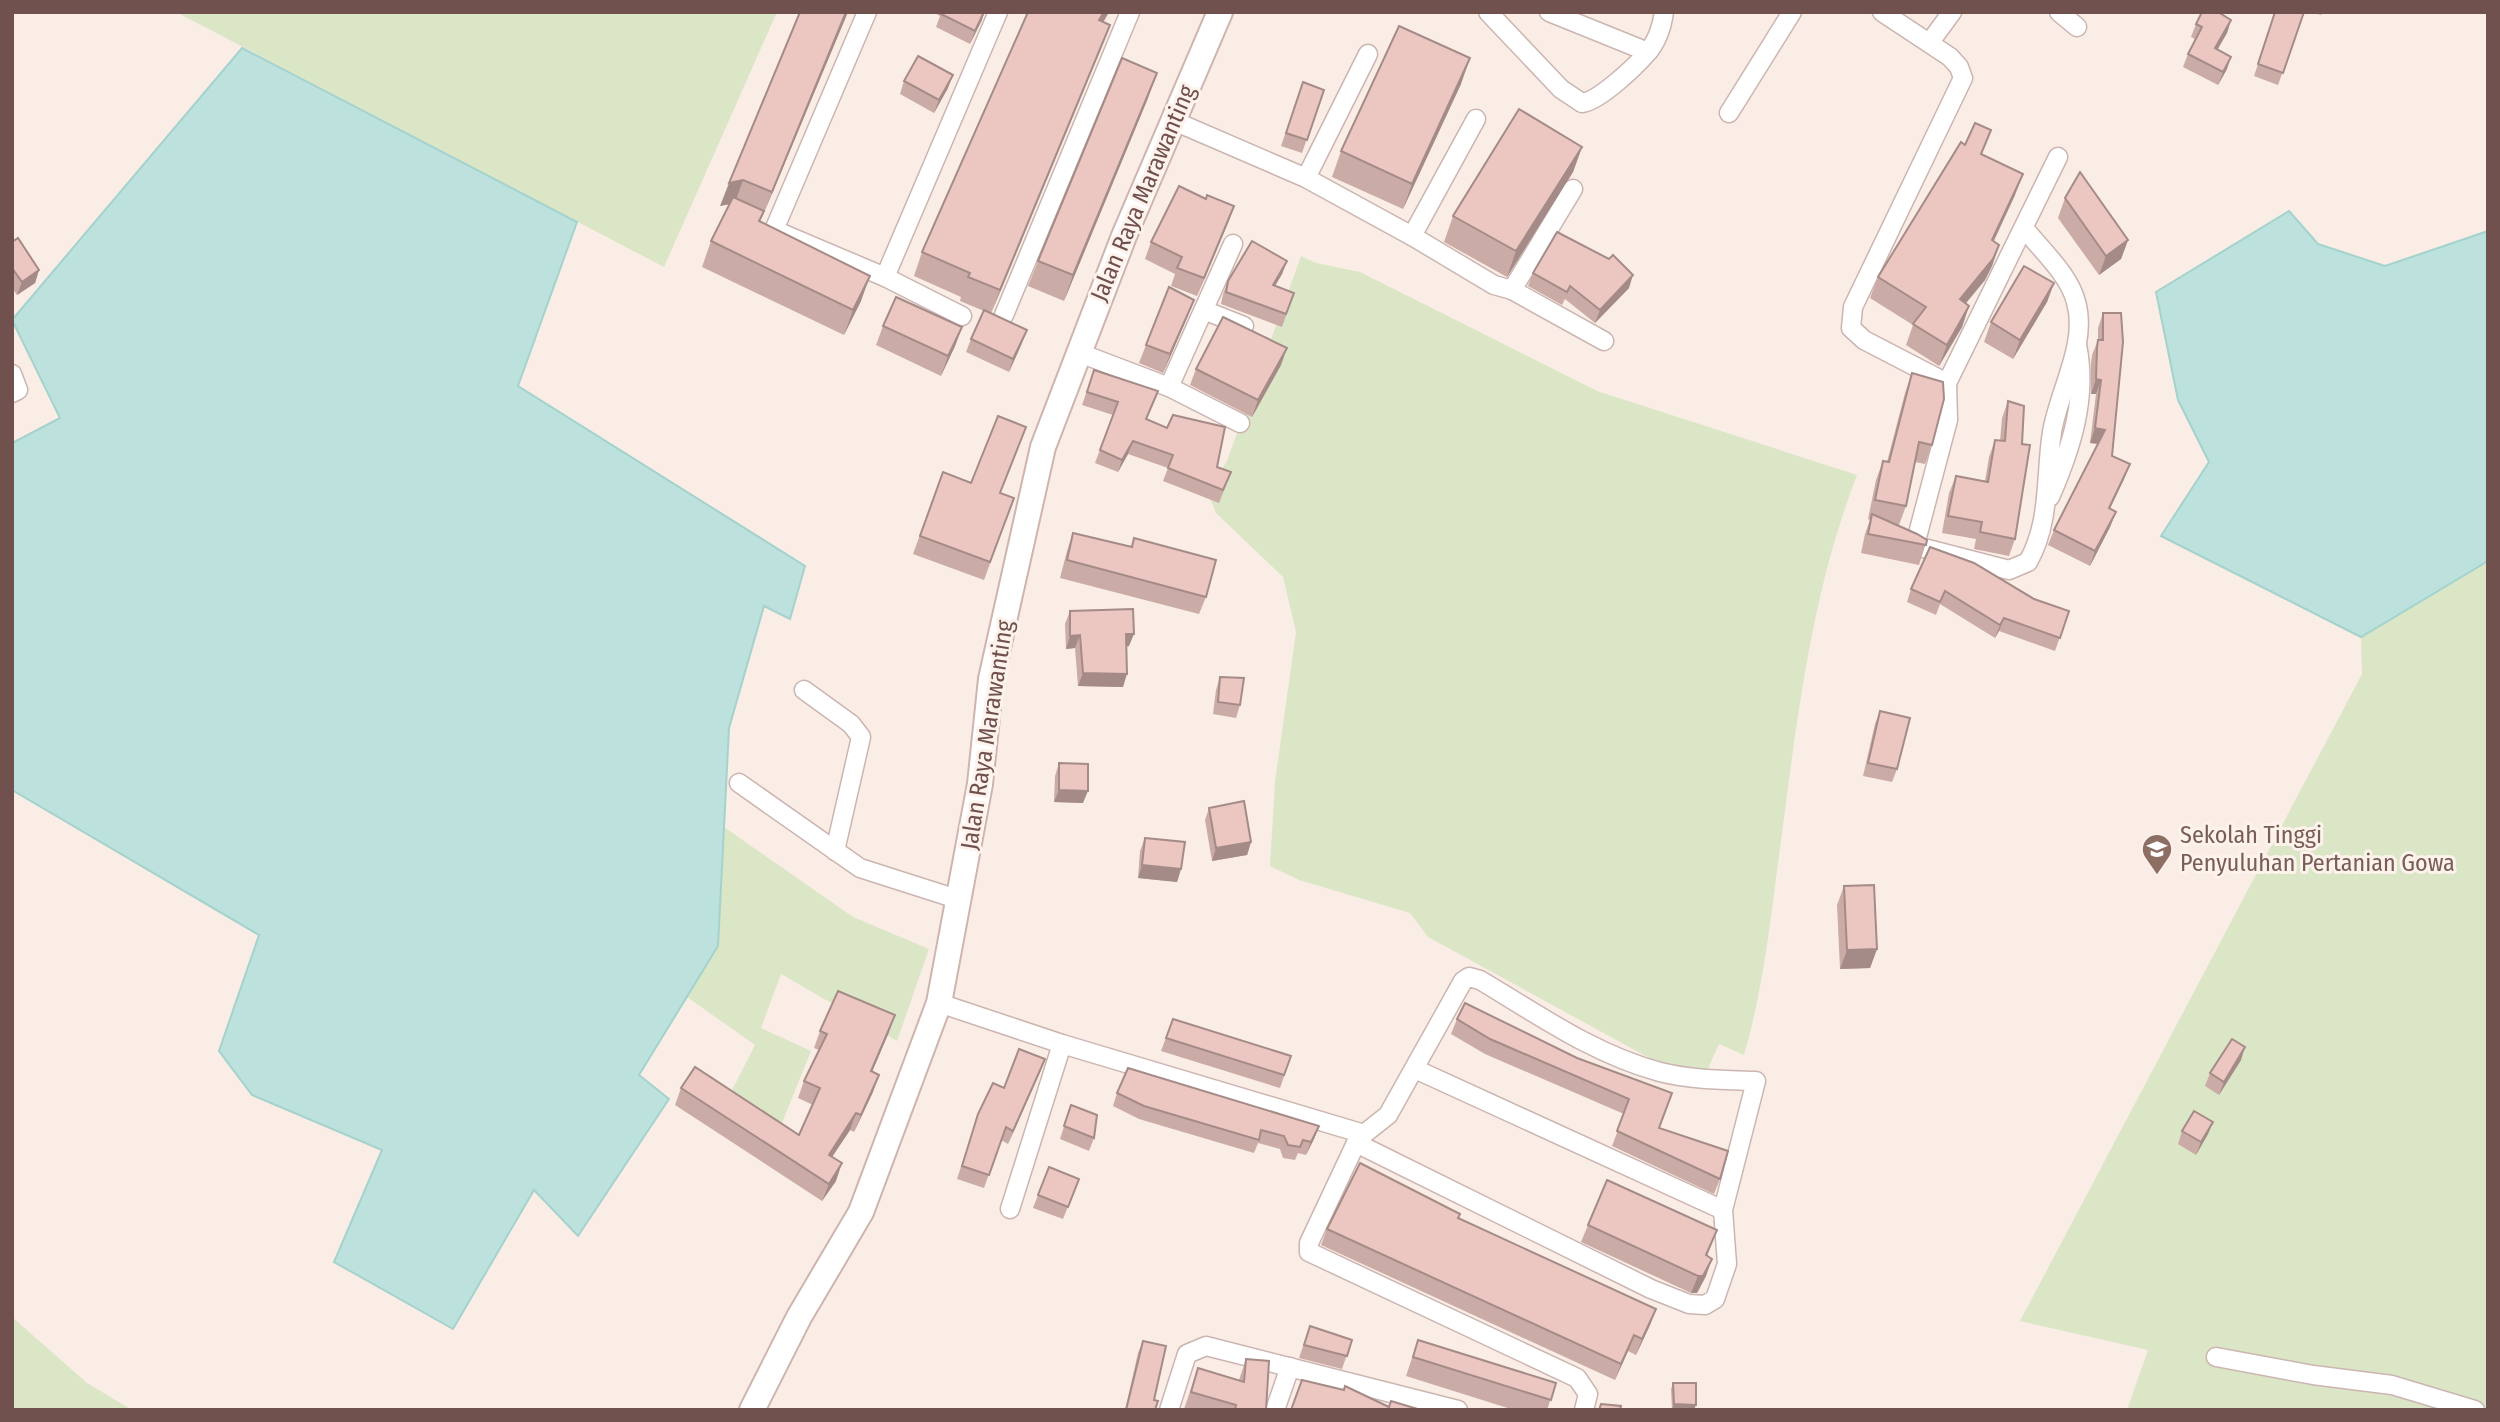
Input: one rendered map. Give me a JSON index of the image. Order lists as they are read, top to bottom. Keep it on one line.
{"streets":{"street":["Jalan Raya Marawanting"]},"places":{"school or university":["Sekolah Tinggi Penyuluhan Pertanian Gowa"]}}
